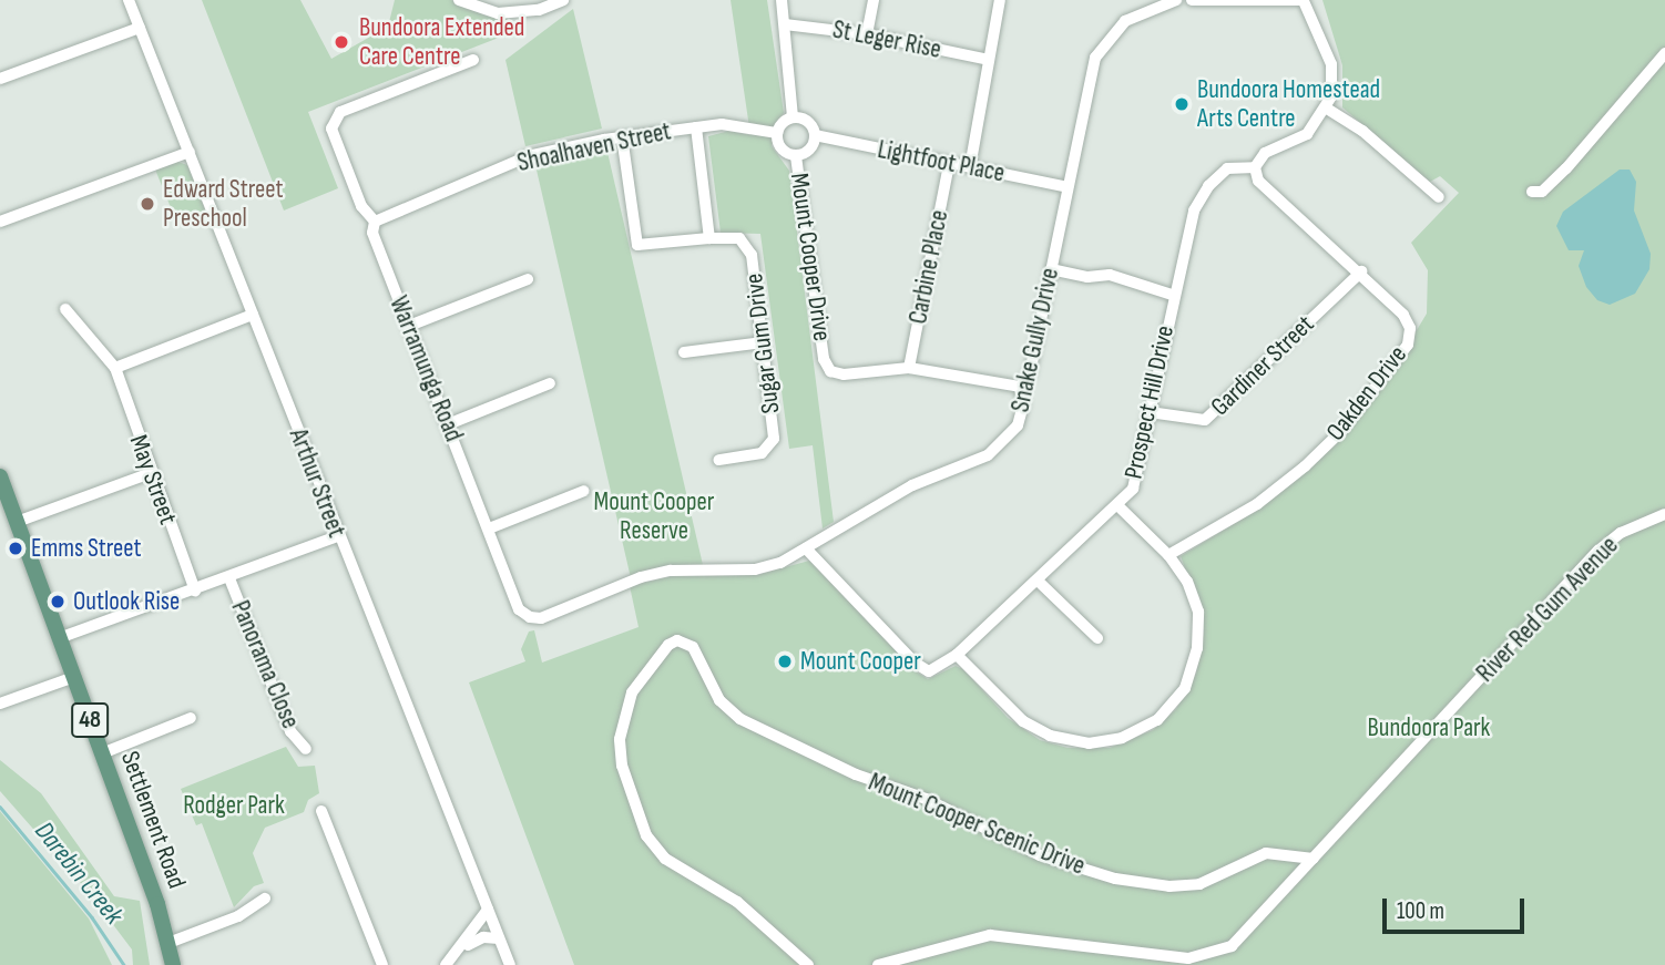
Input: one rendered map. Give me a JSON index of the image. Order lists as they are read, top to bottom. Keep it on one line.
{"streets":{"main road":["48","Settlement Road"],"street":["St Leger Rise","Shoalhaven Street","Lightfoot Place","Mount Cooper Drive","Carbine Place","Snake Gully Drive","Sugar Gum Drive","Gardiner Street","Warramunga Road","Oakden Drive","Prospect Hill Drive","May Street","Arthur Street","River Red Gum Avenue","Panorama Close","Mount Cooper Scenic Drive"]},"crossings":[["Shoalhaven Street","Lightfoot Place"],["Shoalhaven Street","Mount Cooper Drive"],["Shoalhaven Street","Warramunga Road"],["Lightfoot Place","Mount Cooper Drive"],["Lightfoot Place","Carbine Place"],["Lightfoot Place","Snake Gully Drive"],["Mount Cooper Drive","Carbine Place"],["Snake Gully Drive","Warramunga Road"],["Snake Gully Drive","Prospect Hill Drive"],["Gardiner Street","Oakden Drive"],["Gardiner Street","Prospect Hill Drive"],["Oakden Drive","Prospect Hill Drive"],["River Red Gum Avenue","Mount Cooper Scenic Drive"]],"water":["Darebin Creek"],"parks":["Mount Cooper Reserve","Bundoora Park","Rodger Park"],"places":["Bundoora Extended Care Centre","Bundoora Homestead Arts Centre","Edward Street Preschool","Emms Street","Outlook Rise","Mount Cooper"],"scale_bar":"100 m"}
